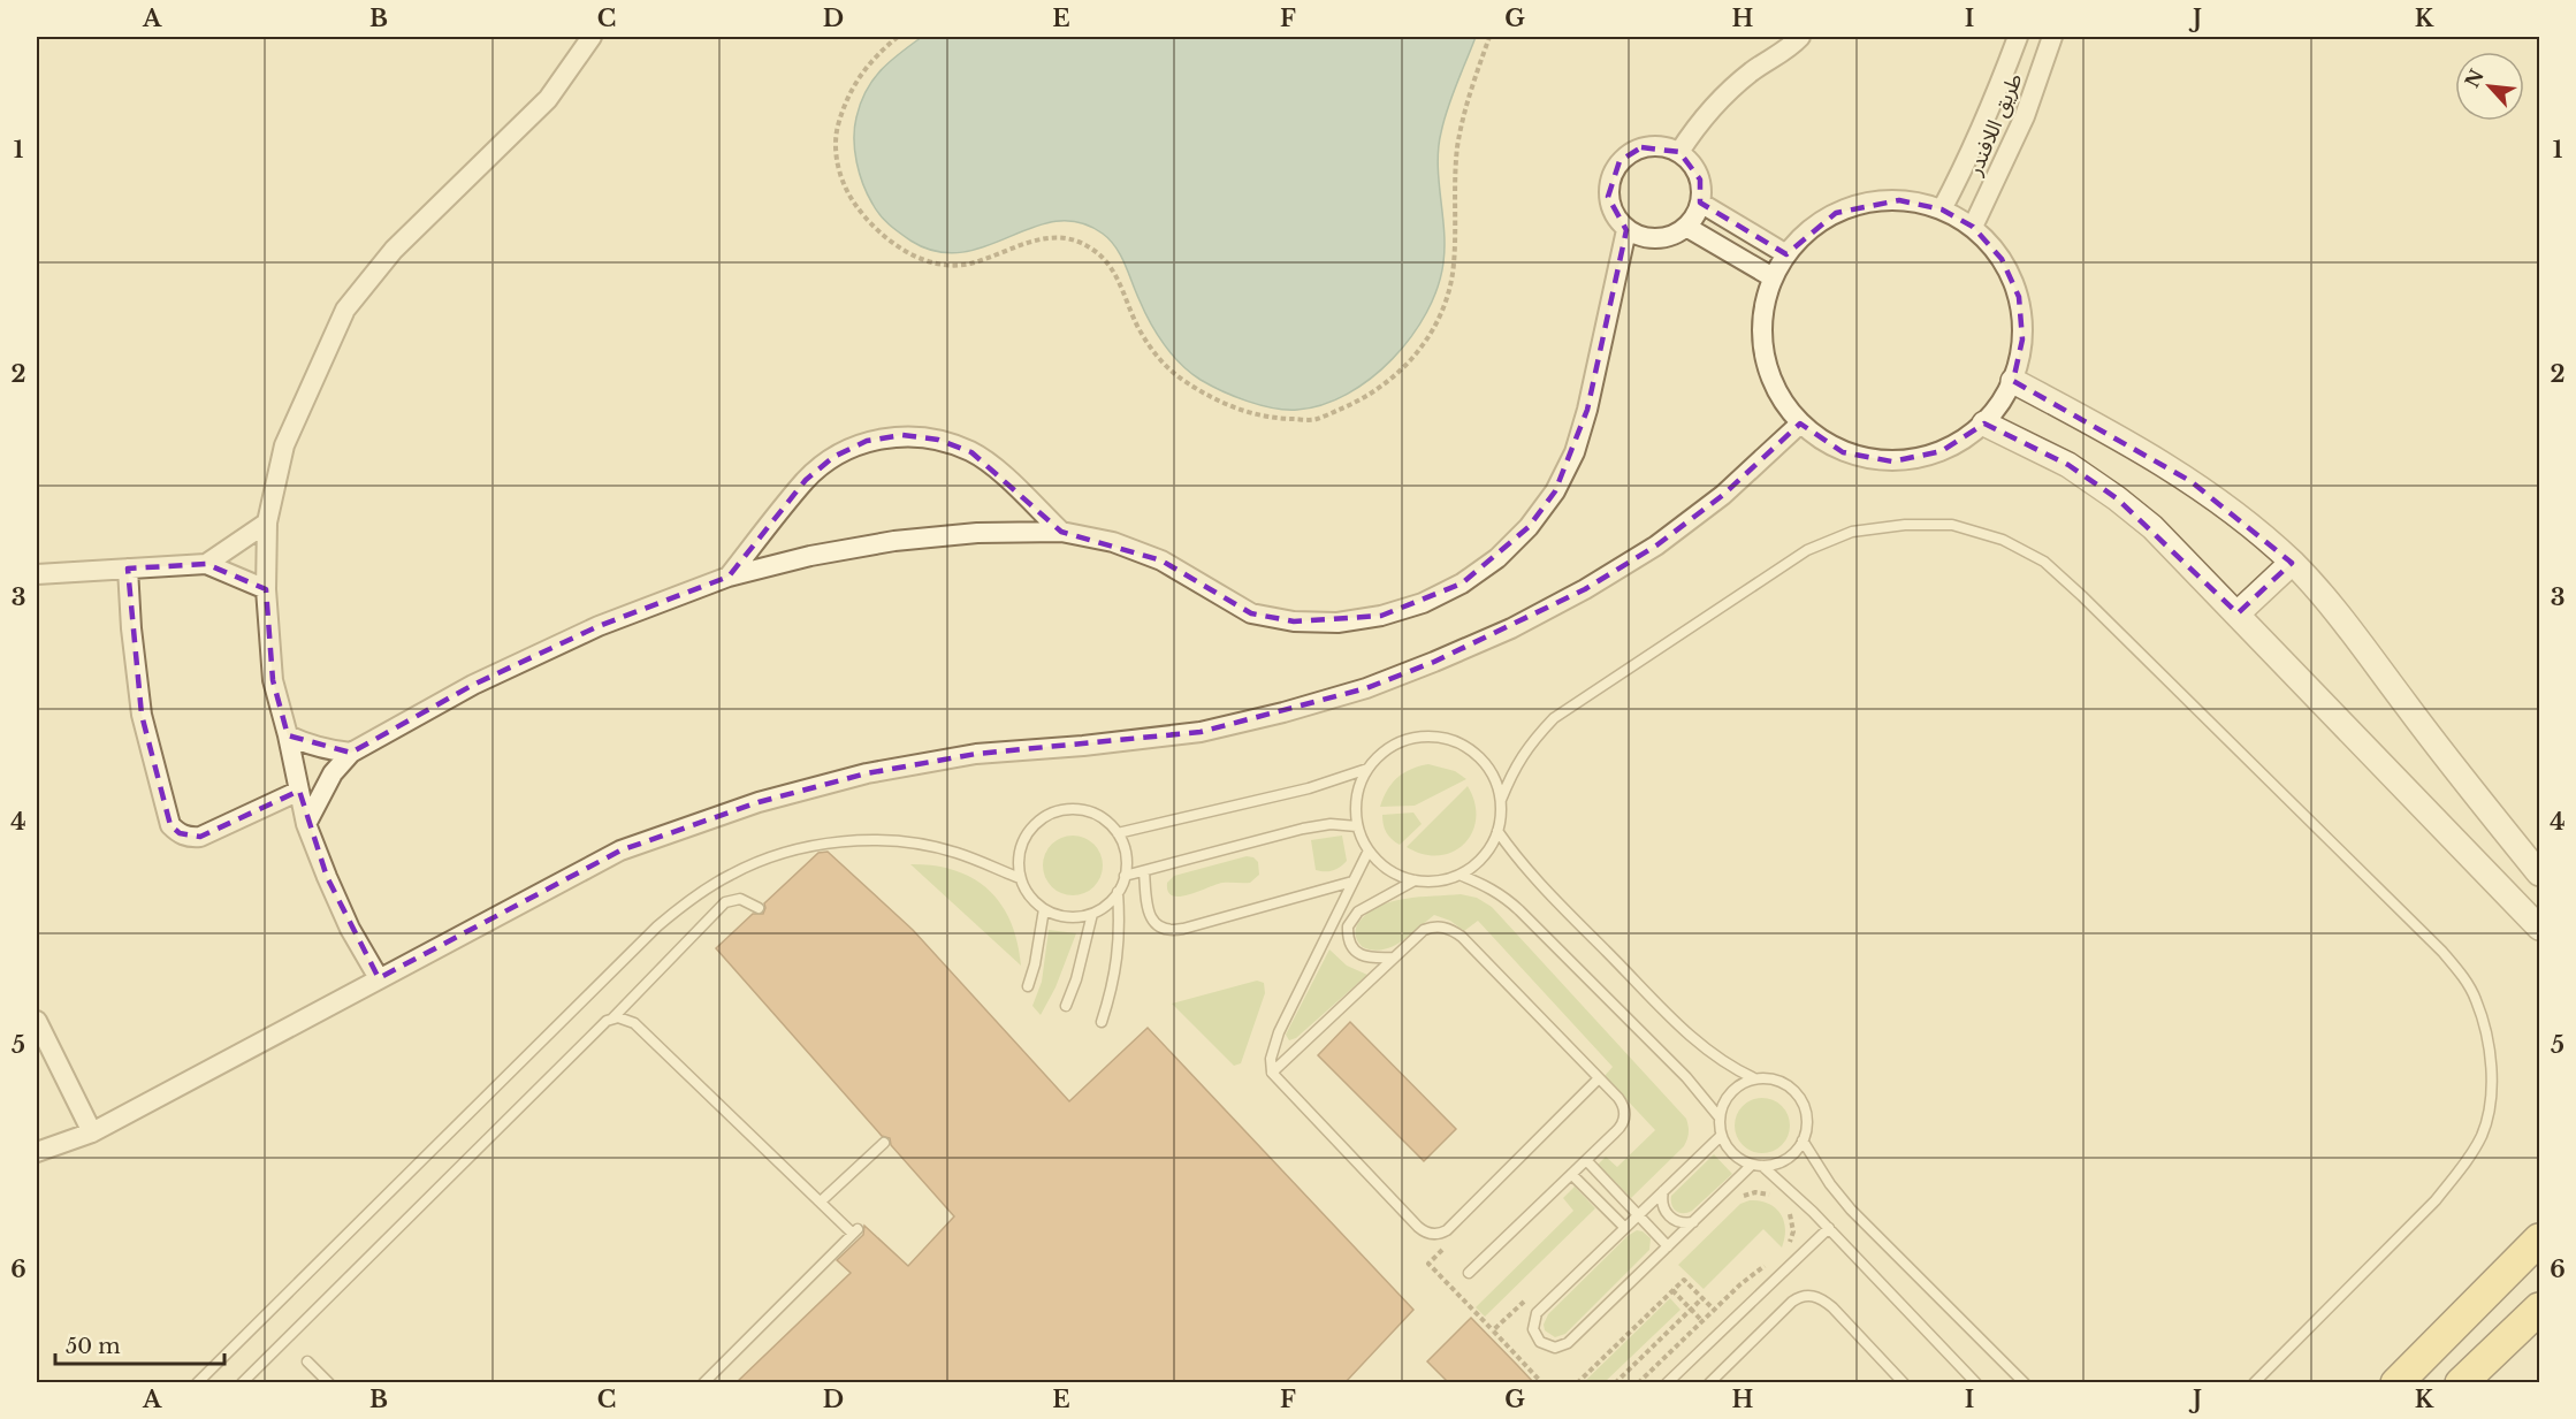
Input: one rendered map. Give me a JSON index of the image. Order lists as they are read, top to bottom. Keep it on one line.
{"streets":{"street":["طريق اللافندر"]},"scale_bar":"50 m","north":"top left","grid":{"columns":["A","B","C","D","E","F","G","H","I","J","K"],"rows":["1","2","3","4","5","6"]}}
